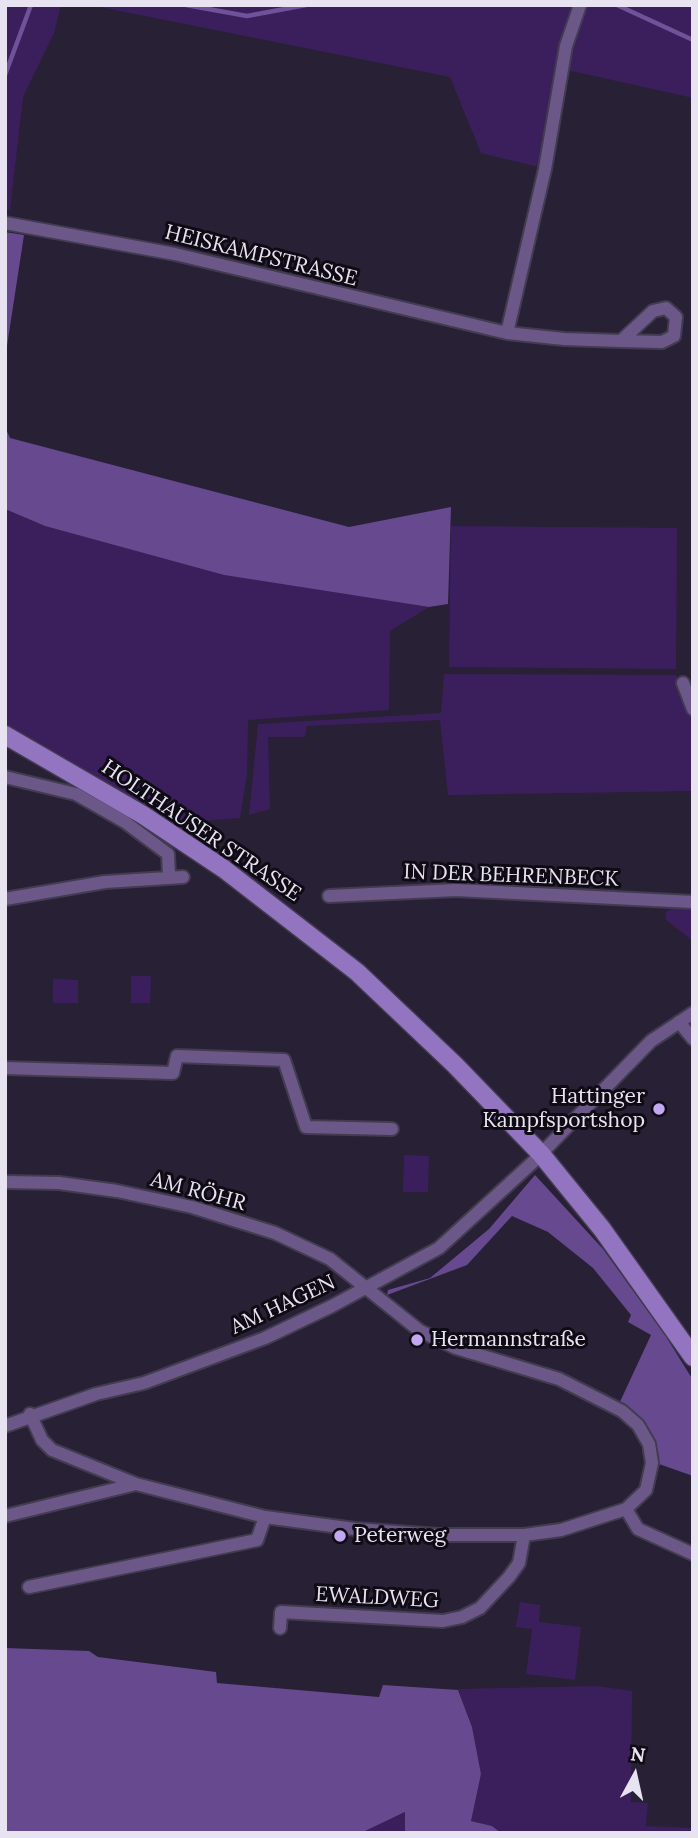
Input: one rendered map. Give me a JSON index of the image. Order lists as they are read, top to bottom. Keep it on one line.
{"streets":{"street":["HEISKAMPSTRASSE","HOLTHAUSER STRASSE","IN DER BEHRENBECK","AM RÖHR","AM HAGEN","EWALDWEG"]},"crossings":[["HOLTHAUSER STRASSE","AM HAGEN"],["AM RÖHR","AM HAGEN"]],"places":["Hattinger Kampfsportshop","Hermannstraße","Peterweg"],"north":"top"}
